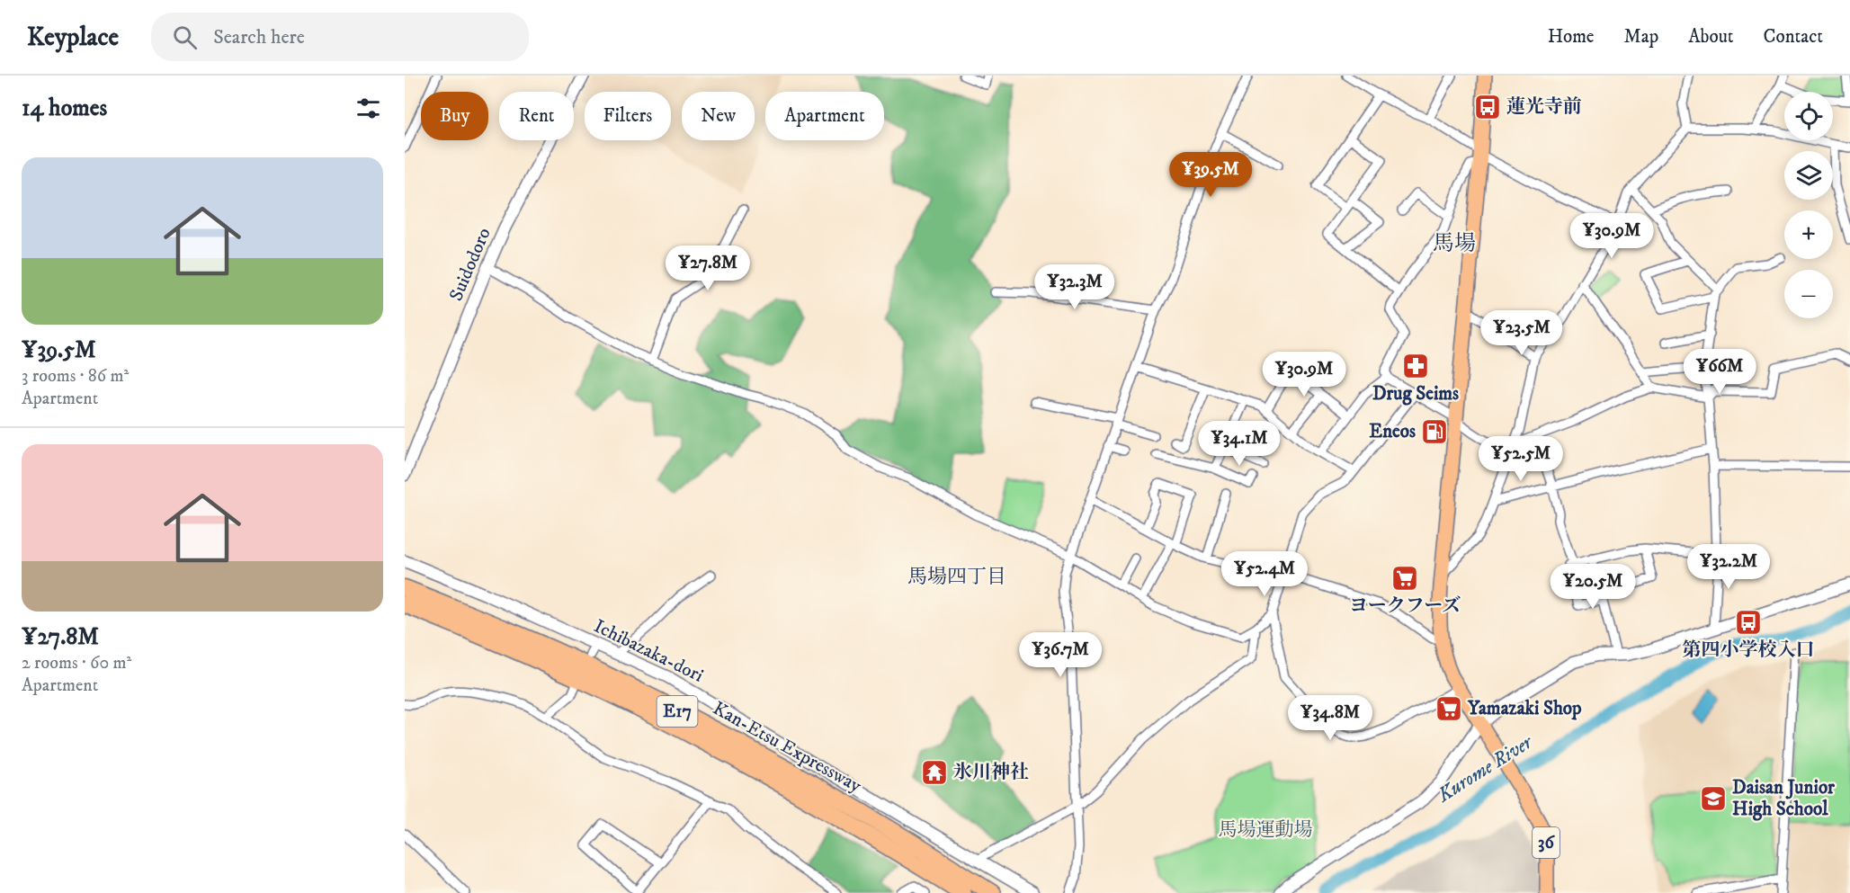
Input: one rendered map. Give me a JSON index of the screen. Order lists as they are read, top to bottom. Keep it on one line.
{"streets":{"highway":["E17","Kan-Etsu Expressway"],"main road":["36"],"street":["Suidodoro","Ichibazaka-dori"]},"districts":["馬場","馬場四丁目"],"water":["Kurome River"],"parks":["馬場運動場"],"places":{"bus stop":["蓮光寺前","第四小学校入口"],"pharmacy":["Drug Seims"],"fuel station":["Eneos"],"supermarket":["ヨークフーズ","Yamazaki Shop"],"temple":["氷川神社"],"school or university":["Daisan Junior High School"]},"page":{"header":"Keyplace","search":"Search here","nav":["Home","Map","About","Contact"],"heading":"14 homes","map_buttons":["+","−"],"chip":["Buy","Rent","Filters","New","Apartment"],"list":[{"name":"¥39.5M","note":"3 rooms · 86 m² · Apartment"},{"name":"¥27.8M","note":"2 rooms · 60 m² · Apartment"}],"price":["¥39.5M","¥30.9M","¥27.8M","¥32.3M","¥23.5M","¥66M","¥30.9M","¥34.1M","¥52.5M","¥32.2M","¥52.4M","¥20.5M","¥36.7M","¥34.8M"]}}
